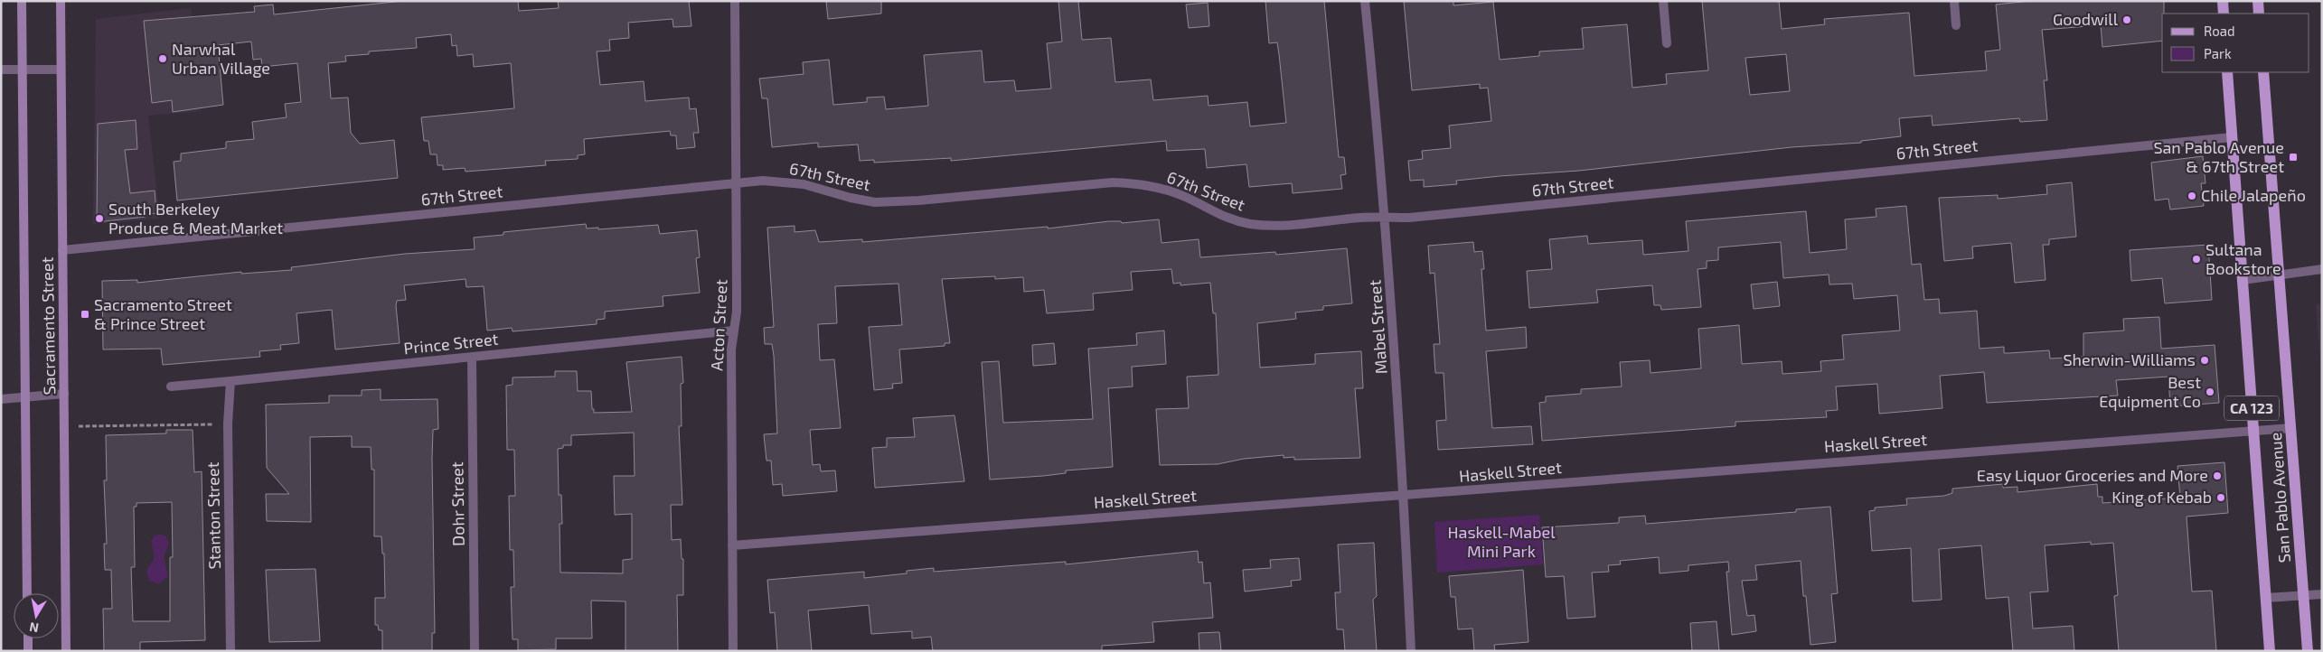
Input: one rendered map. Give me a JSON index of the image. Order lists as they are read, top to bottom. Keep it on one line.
{"streets":{"main road":["CA 123","San Pablo Avenue"],"street":["67th Street","Acton Street","Sacramento Street","Mabel Street","Prince Street","Haskell Street","Dohr Street","Stanton Street"]},"crossings":[["67th Street","Acton Street"],["67th Street","Sacramento Street"],["67th Street","Mabel Street"],["67th Street","San Pablo Avenue"],["Acton Street","Prince Street"],["Acton Street","Haskell Street"],["Mabel Street","Haskell Street"],["Prince Street","Dohr Street"],["Prince Street","Stanton Street"],["Haskell Street","San Pablo Avenue"]],"parks":["Haskell-Mabel Mini Park"],"places":{"other":["Goodwill","Narwhal Urban Village","Chile Jalapeño","South Berkeley Produce & Meat Market","Sultana Bookstore","Sherwin-Williams","Best Equipment Co","Easy Liquor Groceries and More","King of Kebab"],"transit":["San Pablo Avenue & 67th Street","Sacramento Street & Prince Street"]},"legend":["Road","Park"],"north":"bottom"}
